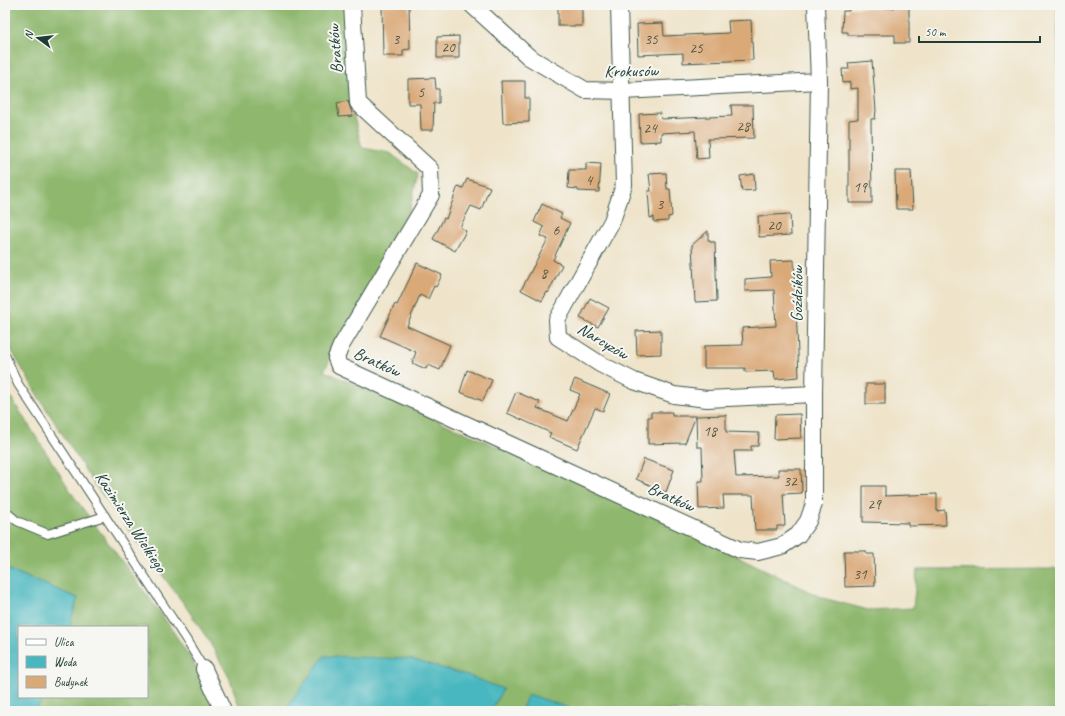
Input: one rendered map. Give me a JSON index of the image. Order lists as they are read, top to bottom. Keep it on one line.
{"streets":{"street":["Bratków","Krokusów","Goździków","Narcyzów","Kazimierza Wielkiego"]},"crossings":[["Bratków","Goździków"],["Krokusów","Goździków"],["Krokusów","Narcyzów"],["Goździków","Narcyzów"]],"house_numbers":["3","35","20","25","5","28","24","4","19","3","20","6","8","18","32","29","31"],"legend":["Ulica","Woda","Budynek"],"scale_bar":"50 m","north":"left"}
